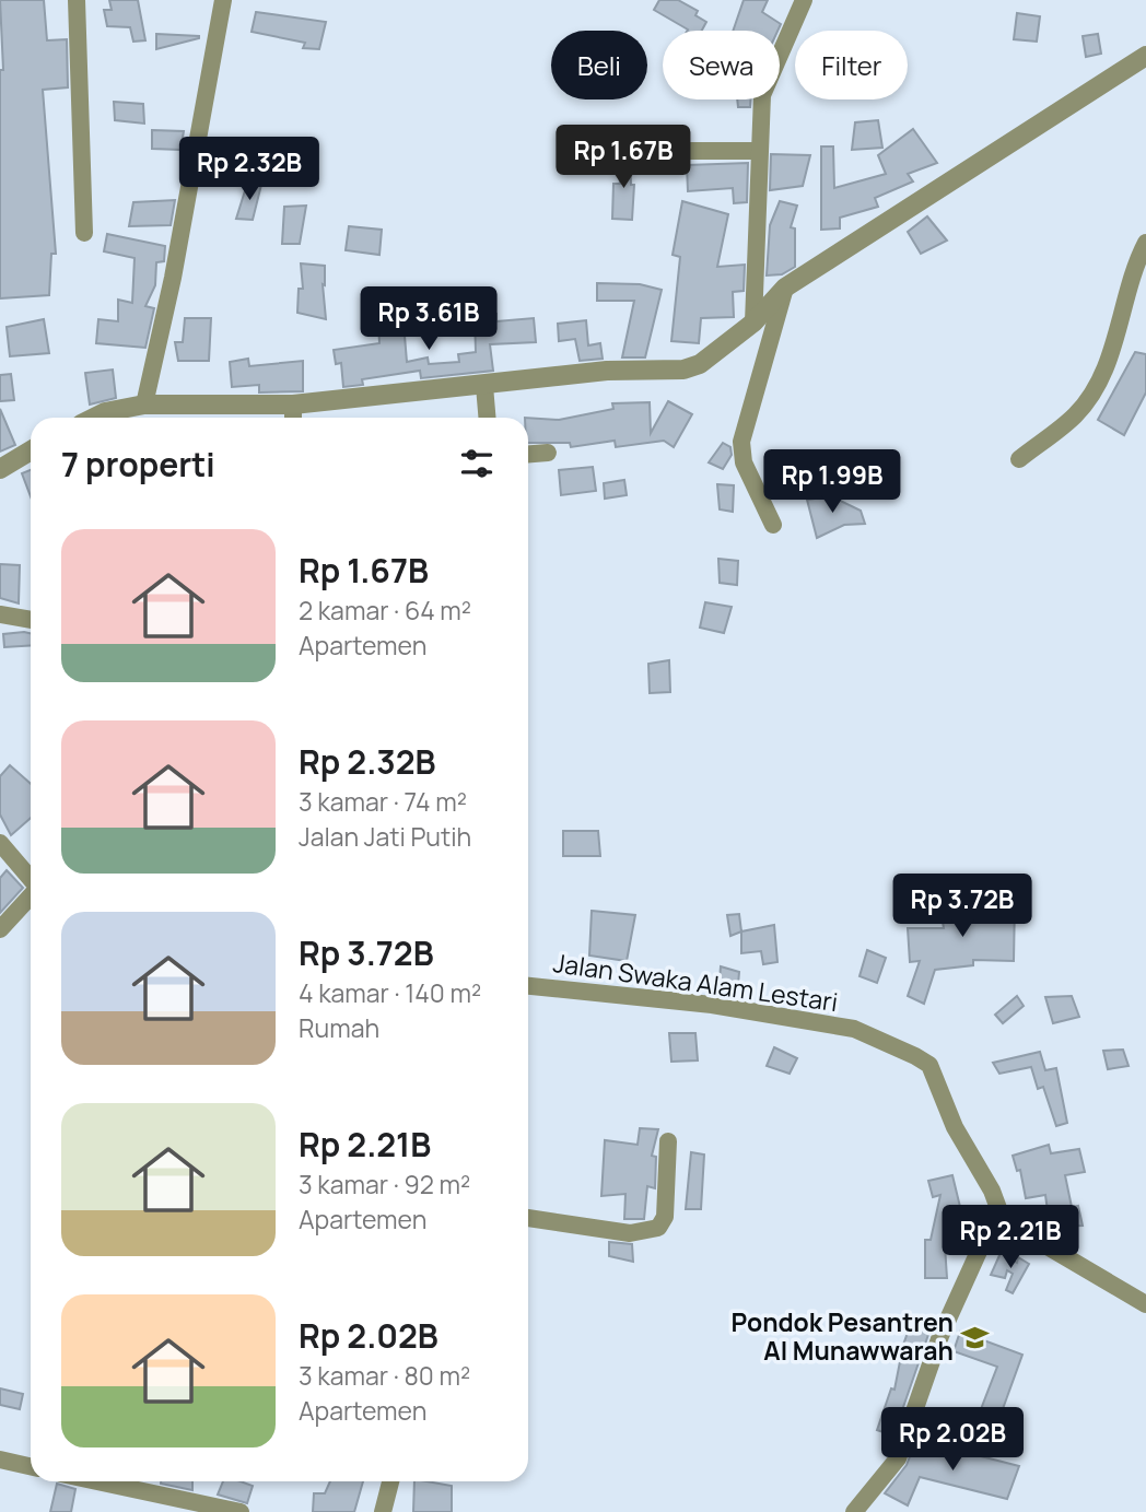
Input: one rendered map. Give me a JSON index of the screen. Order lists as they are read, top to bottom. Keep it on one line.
{"streets":{"street":["Jalan Swaka Alam Lestari"]},"places":{"school or university":["Pondok Pesantren Al Munawwarah"]},"page":{"chip":["Beli","Sewa","Filter"],"price":["Rp 1.67B","Rp 2.32B","Rp 3.61B","Rp 1.99B","Rp 3.72B","Rp 2.21B","Rp 2.02B"],"heading":"7 properti","list":[{"name":"Rp 1.67B","note":"2 kamar · 64 m² · Apartemen"},{"name":"Rp 2.32B","note":"3 kamar · 74 m² · Jalan Jati Putih"},{"name":"Rp 3.72B","note":"4 kamar · 140 m² · Rumah"},{"name":"Rp 2.21B","note":"3 kamar · 92 m² · Apartemen"},{"name":"Rp 2.02B","note":"3 kamar · 80 m² · Apartemen"}]}}
